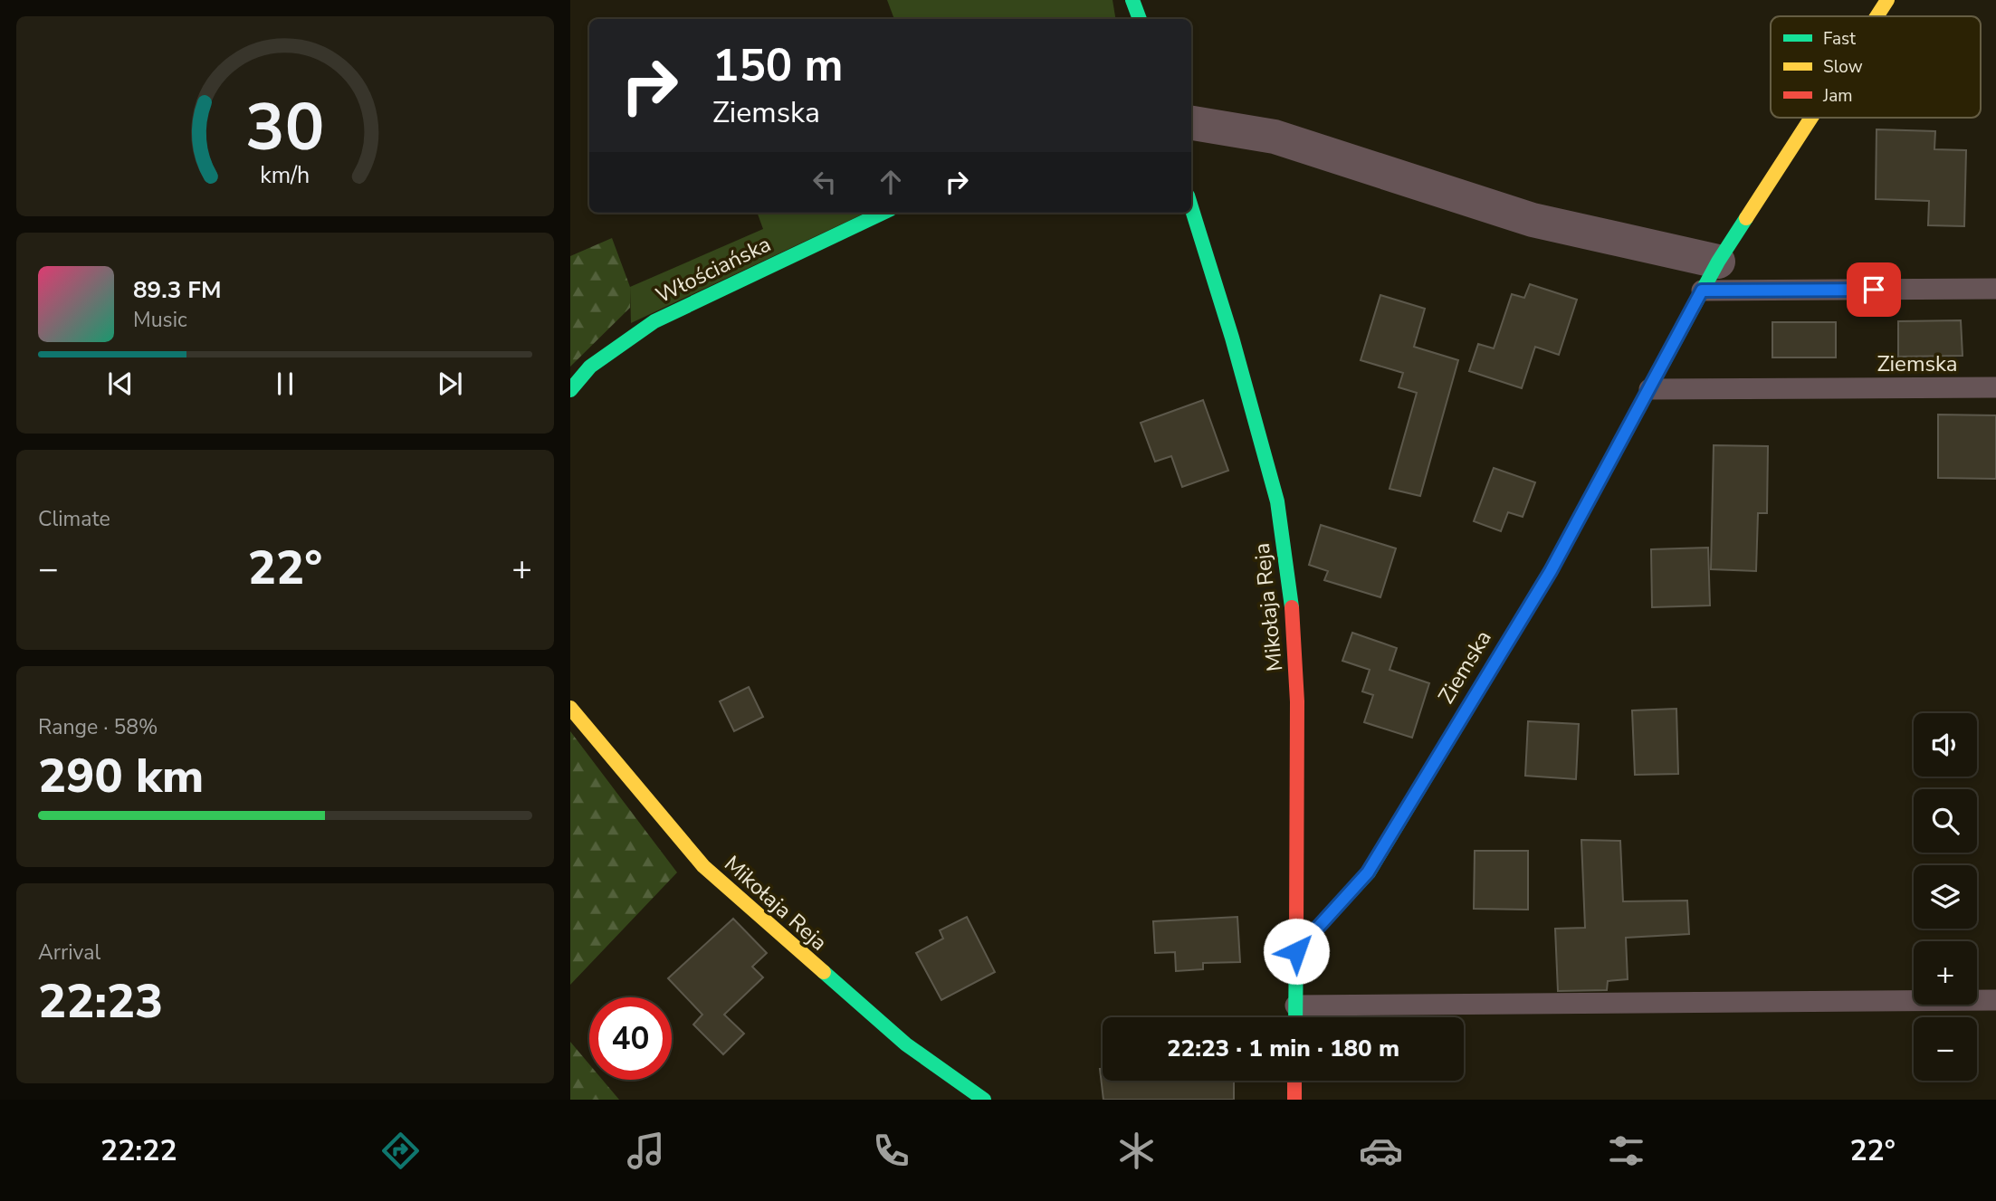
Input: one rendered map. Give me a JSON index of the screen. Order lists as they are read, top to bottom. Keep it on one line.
{"streets":{"street":["Włościańska","Ziemska","Mikołaja Reja"]},"crossings":[["Ziemska","Mikołaja Reja"]],"legend":["Fast","Slow","Jam"],"page":{"turn":["150 m","Ziemska"],"song":["89.3 FM","Music"],"tile":["Climate",["Range · 58%","290 km"],["Arrival","22:23"]],"heat":["−","22°","+"],"map_buttons":["+","−"],"limit":"40","trip":"22:23 · 1 min · 180 m","tabs":["22:22","22°"],"gauge":["30","km/h"]}}
